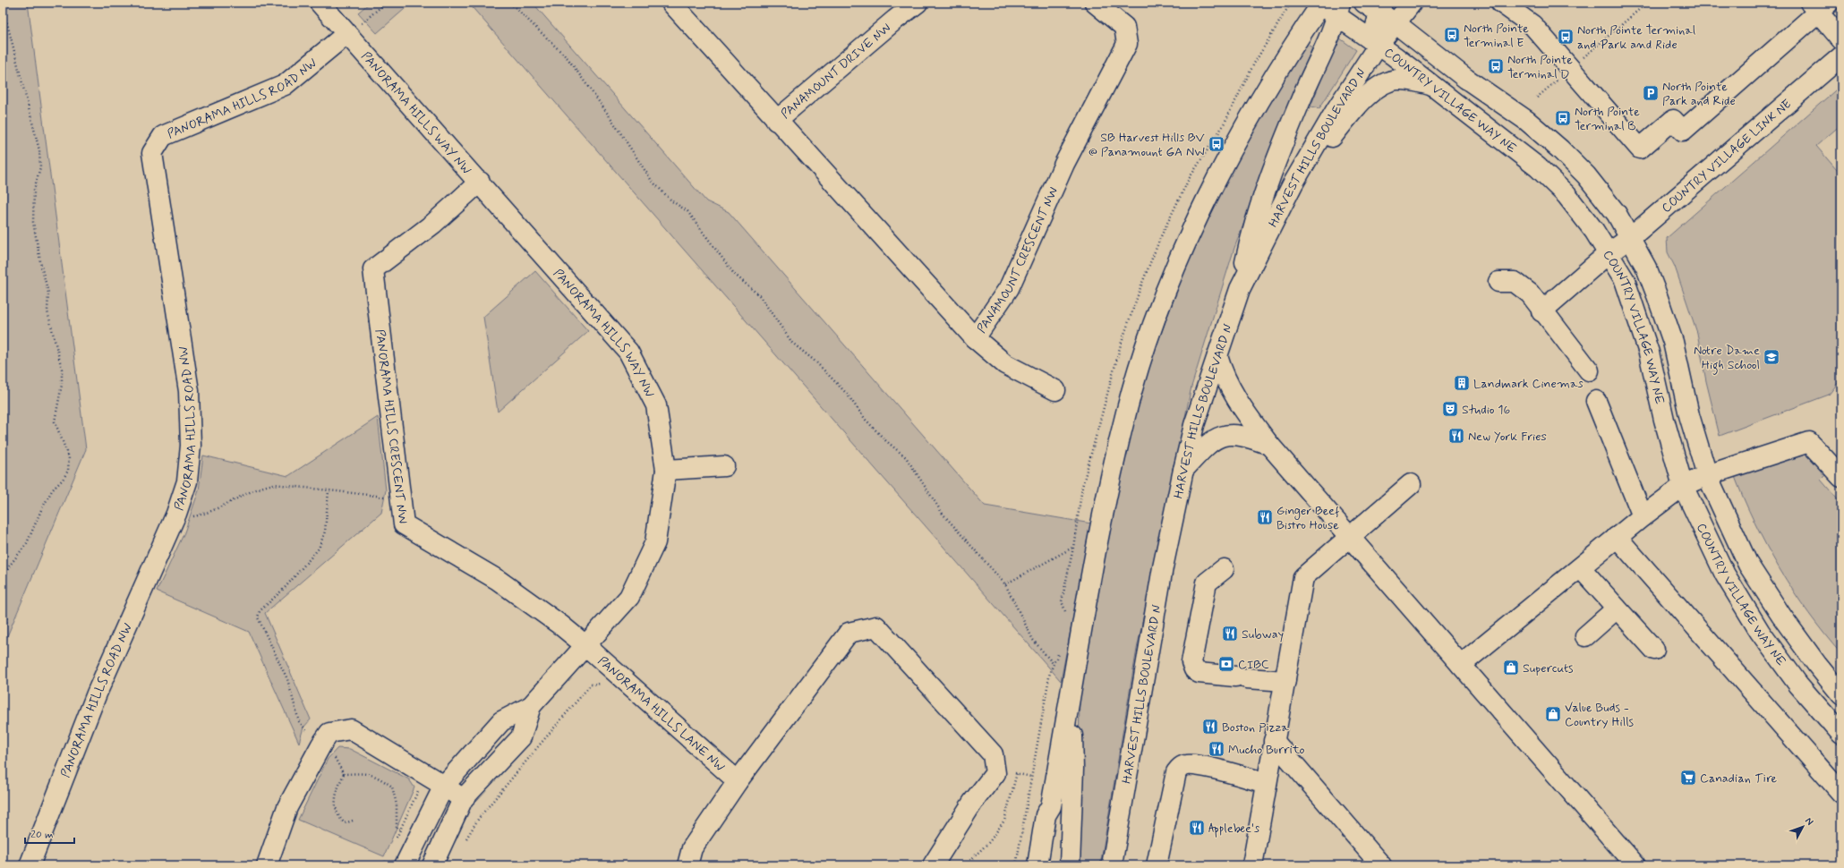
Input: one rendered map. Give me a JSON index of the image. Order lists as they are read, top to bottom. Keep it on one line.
{"streets":{"street":["PANAMOUNT DRIVE NW","PANORAMA HILLS ROAD NW","COUNTRY VILLAGE WAY NE","PANORAMA HILLS WAY NW","HARVEST HILLS BOULEVARD N","COUNTRY VILLAGE LINK NE","PANAMOUNT CRESCENT NW","PANORAMA HILLS CRESCENT NW","PANORAMA HILLS LANE NW"]},"crossings":[["PANAMOUNT DRIVE NW","PANAMOUNT CRESCENT NW"],["PANORAMA HILLS ROAD NW","PANORAMA HILLS WAY NW"],["COUNTRY VILLAGE WAY NE","HARVEST HILLS BOULEVARD N"],["COUNTRY VILLAGE WAY NE","COUNTRY VILLAGE LINK NE"],["PANORAMA HILLS WAY NW","PANORAMA HILLS CRESCENT NW"],["PANORAMA HILLS WAY NW","PANORAMA HILLS LANE NW"],["PANORAMA HILLS CRESCENT NW","PANORAMA HILLS LANE NW"]],"places":{"bus stop":["North Pointe Terminal E","North Pointe Terminal and Park and Ride","North Pointe Terminal D","North Pointe Terminal B","SB Harvest Hills BV @ Panamount GA NW"],"parking":["North Pointe Park and Ride"],"school or university":["Notre Dame High School"],"building":["Landmark Cinemas"],"theatre":["Studio 16"],"restaurant":["New York Fries","Ginger Beef Bistro House","Subway","Boston Pizza","Mucho Burrito","Applebee's"],"bank":["CIBC"],"shop":["Supercuts","Value Buds - Country Hills"],"supermarket":["Canadian Tire"]},"scale_bar":"20 m","north":"top right"}
